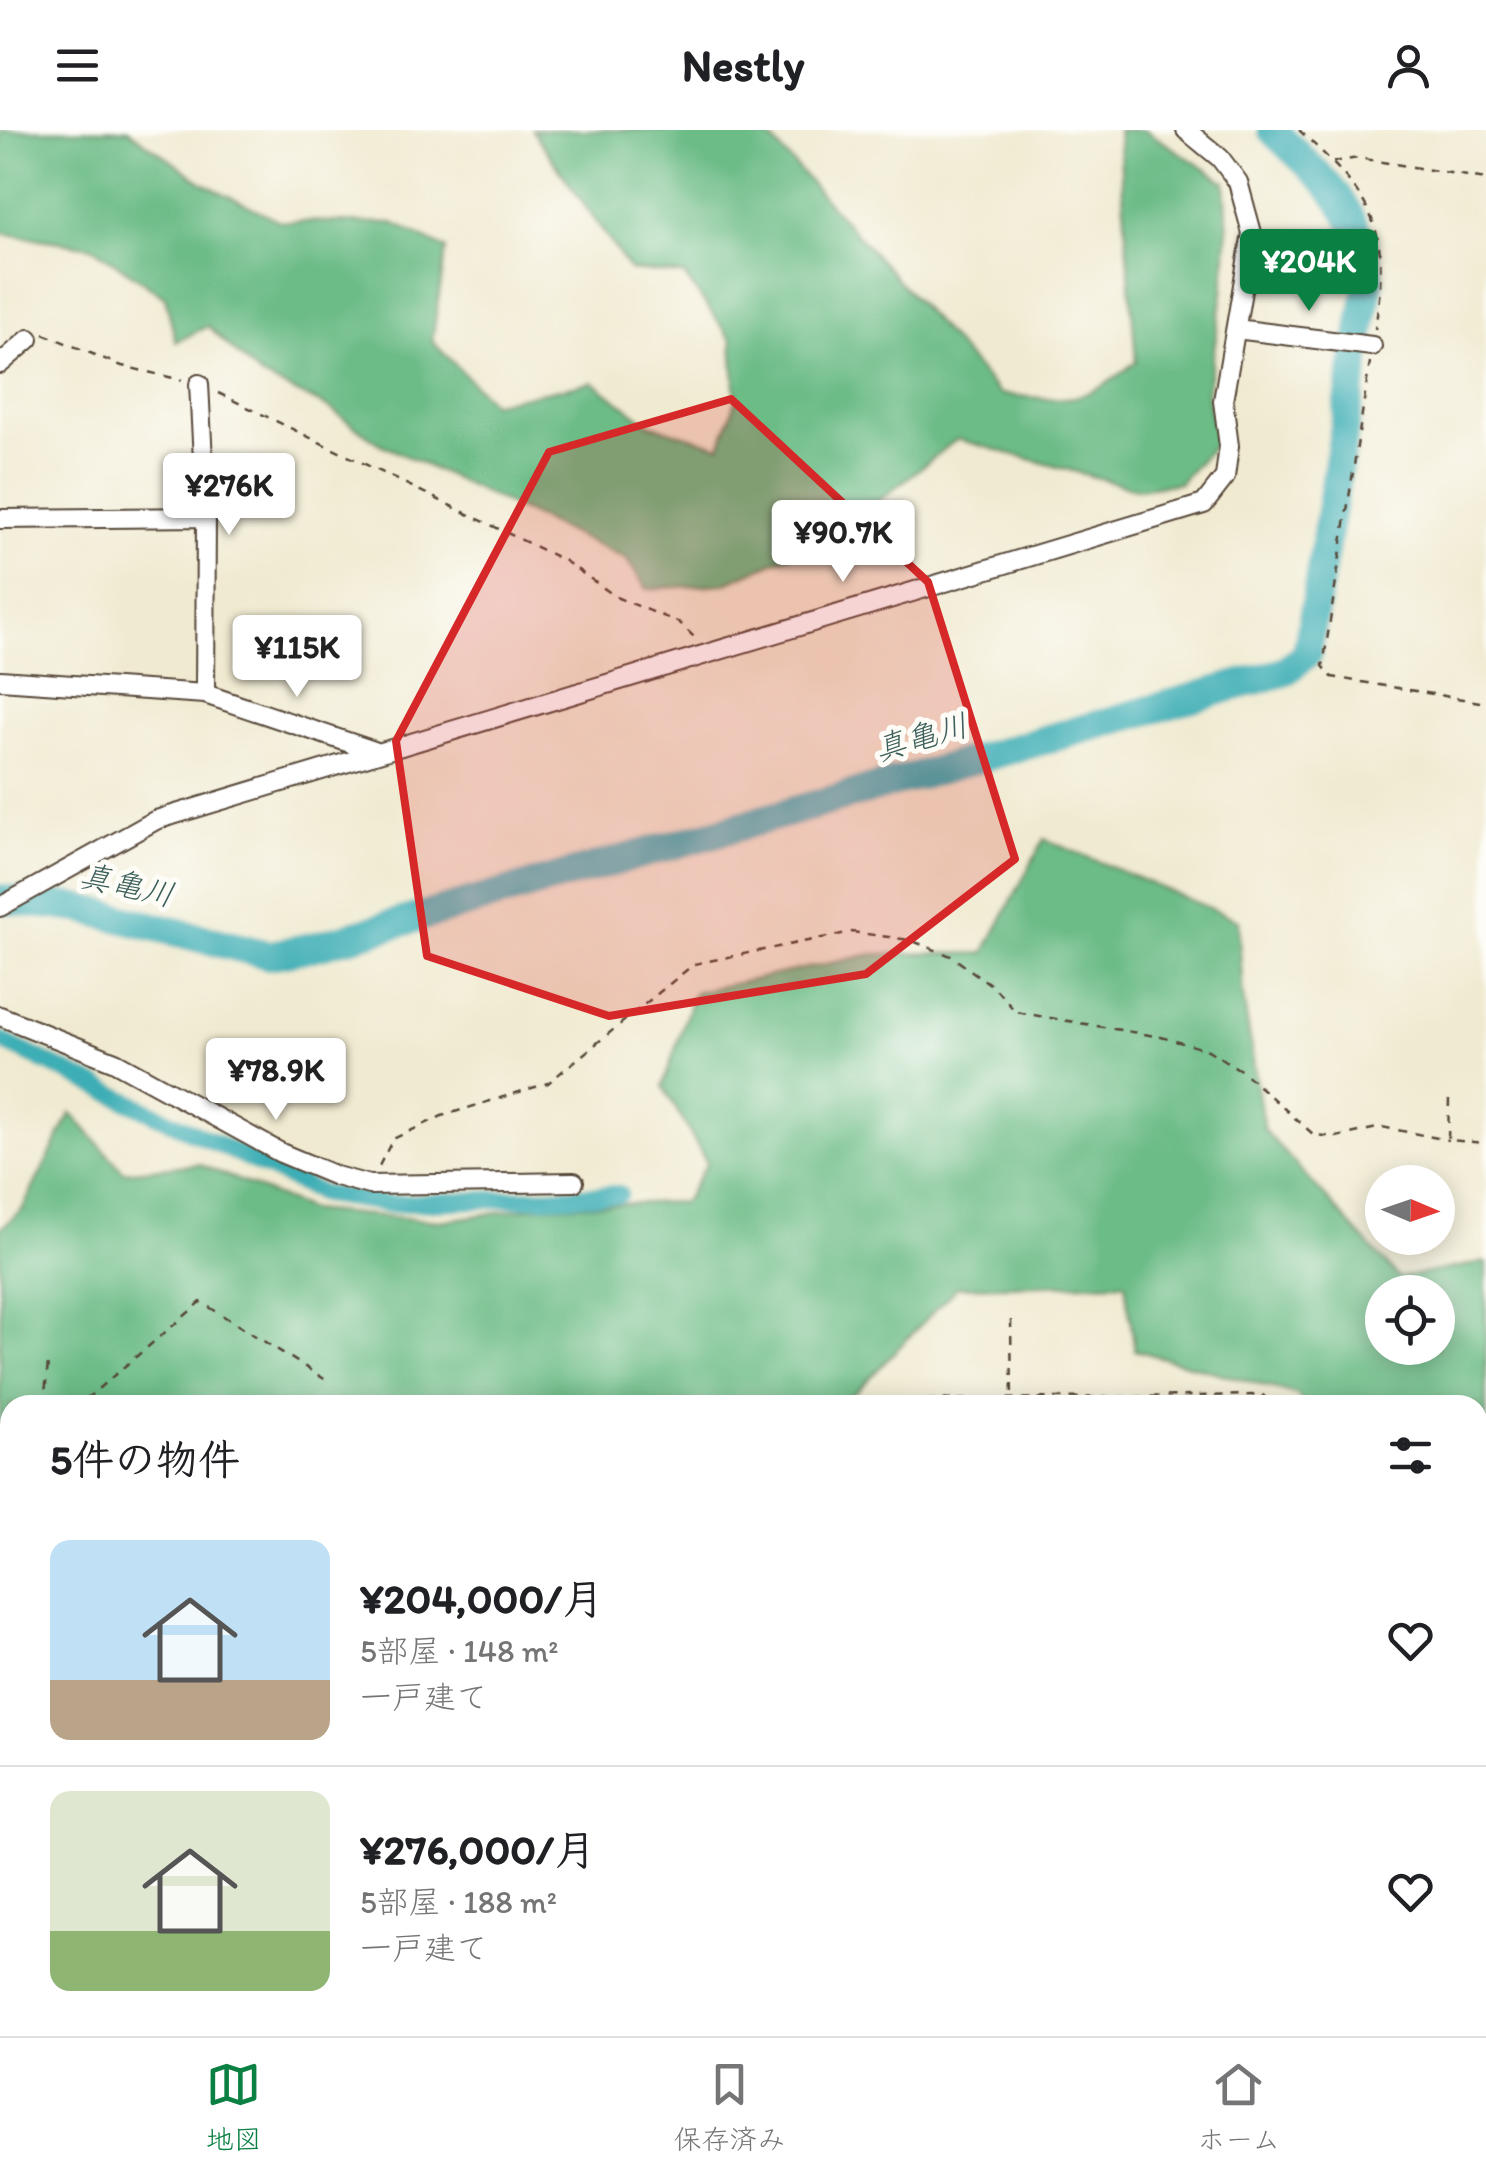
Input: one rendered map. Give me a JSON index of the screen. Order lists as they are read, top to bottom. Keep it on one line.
{"water":["真亀川"],"north":"right","page":{"header":"Nestly","price":["¥204K","¥276K","¥90.7K","¥115K","¥78.9K"],"heading":"5件の物件","list":[{"name":"¥204,000/月","note":"5部屋 · 148 m² · 一戸建て"},{"name":"¥276,000/月","note":"5部屋 · 188 m² · 一戸建て"}],"tabs":["地図","保存済み","ホーム"]}}
